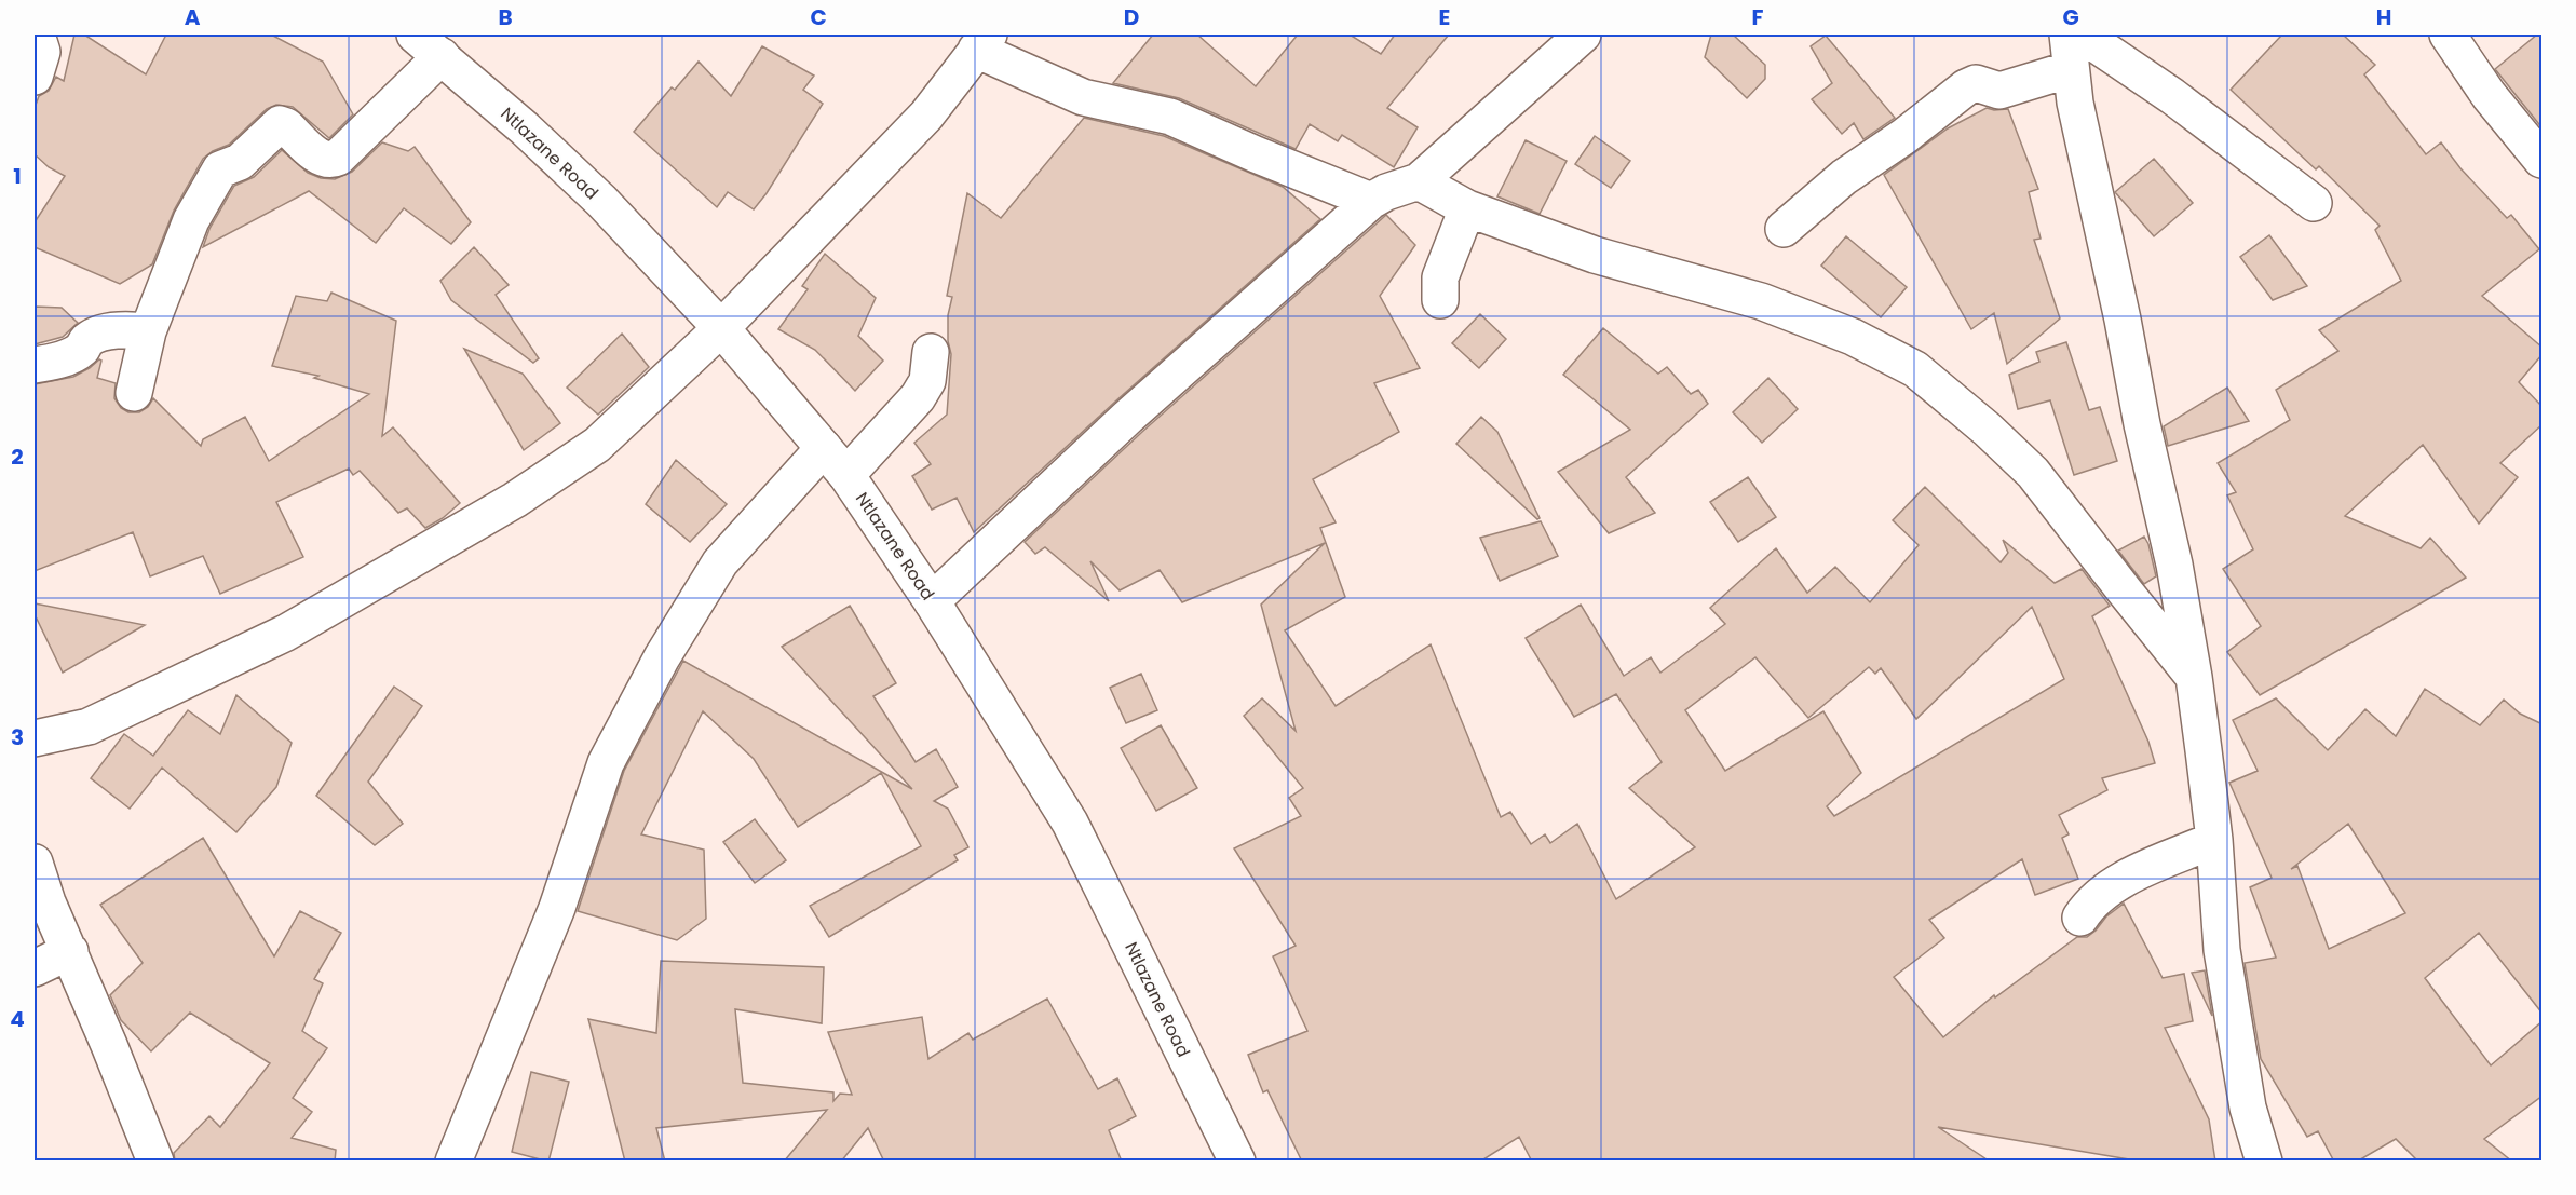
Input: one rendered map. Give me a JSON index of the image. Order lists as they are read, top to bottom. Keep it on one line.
{"streets":{"street":["Ntlazane Road"]},"grid":{"columns":["A","B","C","D","E","F","G","H"],"rows":["1","2","3","4"]}}
